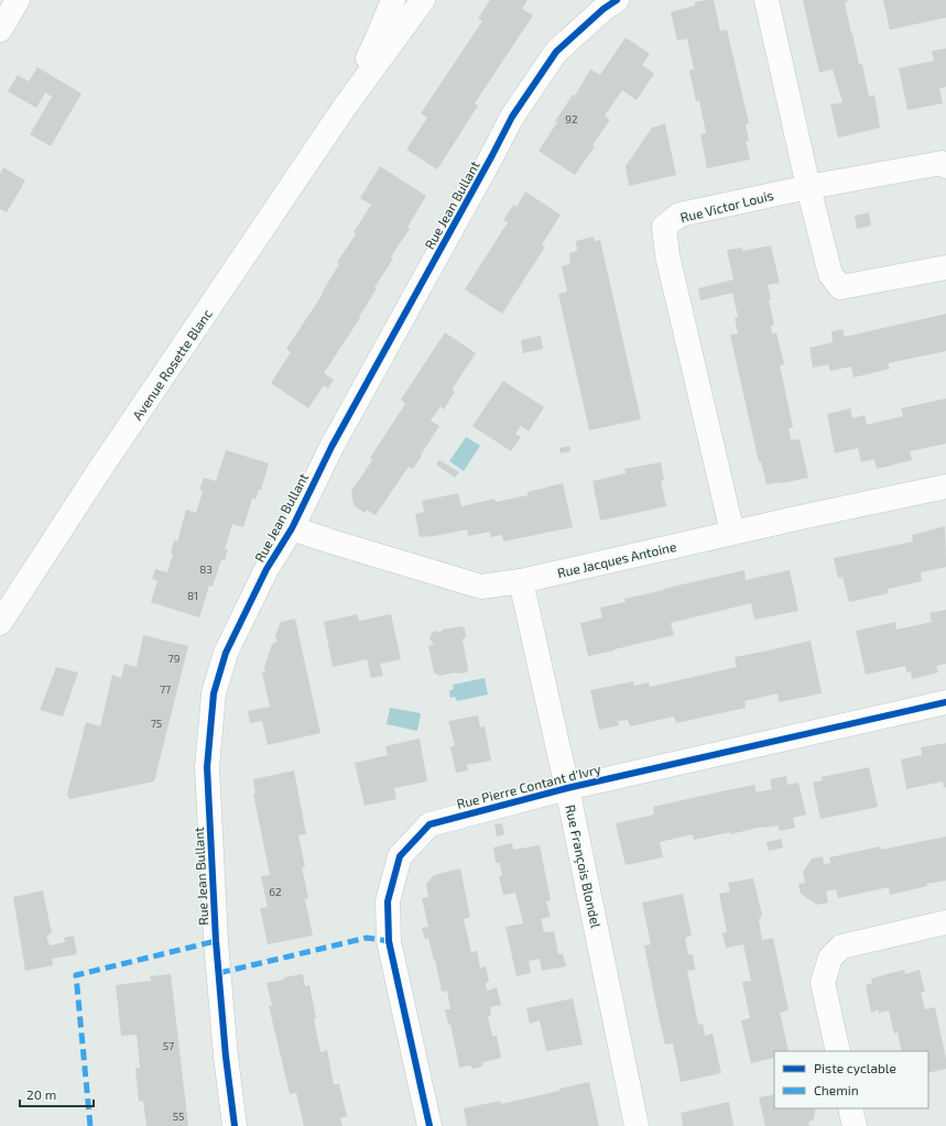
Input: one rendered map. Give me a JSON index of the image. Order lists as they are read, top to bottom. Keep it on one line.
{"streets":{"street":["Rue Jean Bullant","Rue Victor Louis","Avenue Rosette Blanc","Rue Jacques Antoine","Rue Pierre Contant d'Ivry","Rue François Blondel"]},"crossings":[["Rue Jean Bullant","Rue Jacques Antoine"],["Rue Victor Louis","Rue Jacques Antoine"],["Rue Jacques Antoine","Rue François Blondel"],["Rue Pierre Contant d'Ivry","Rue François Blondel"]],"house_numbers":["92","83","81","79","77","75","62","57","55"],"legend":["Piste cyclable","Chemin"],"scale_bar":"20 m"}
